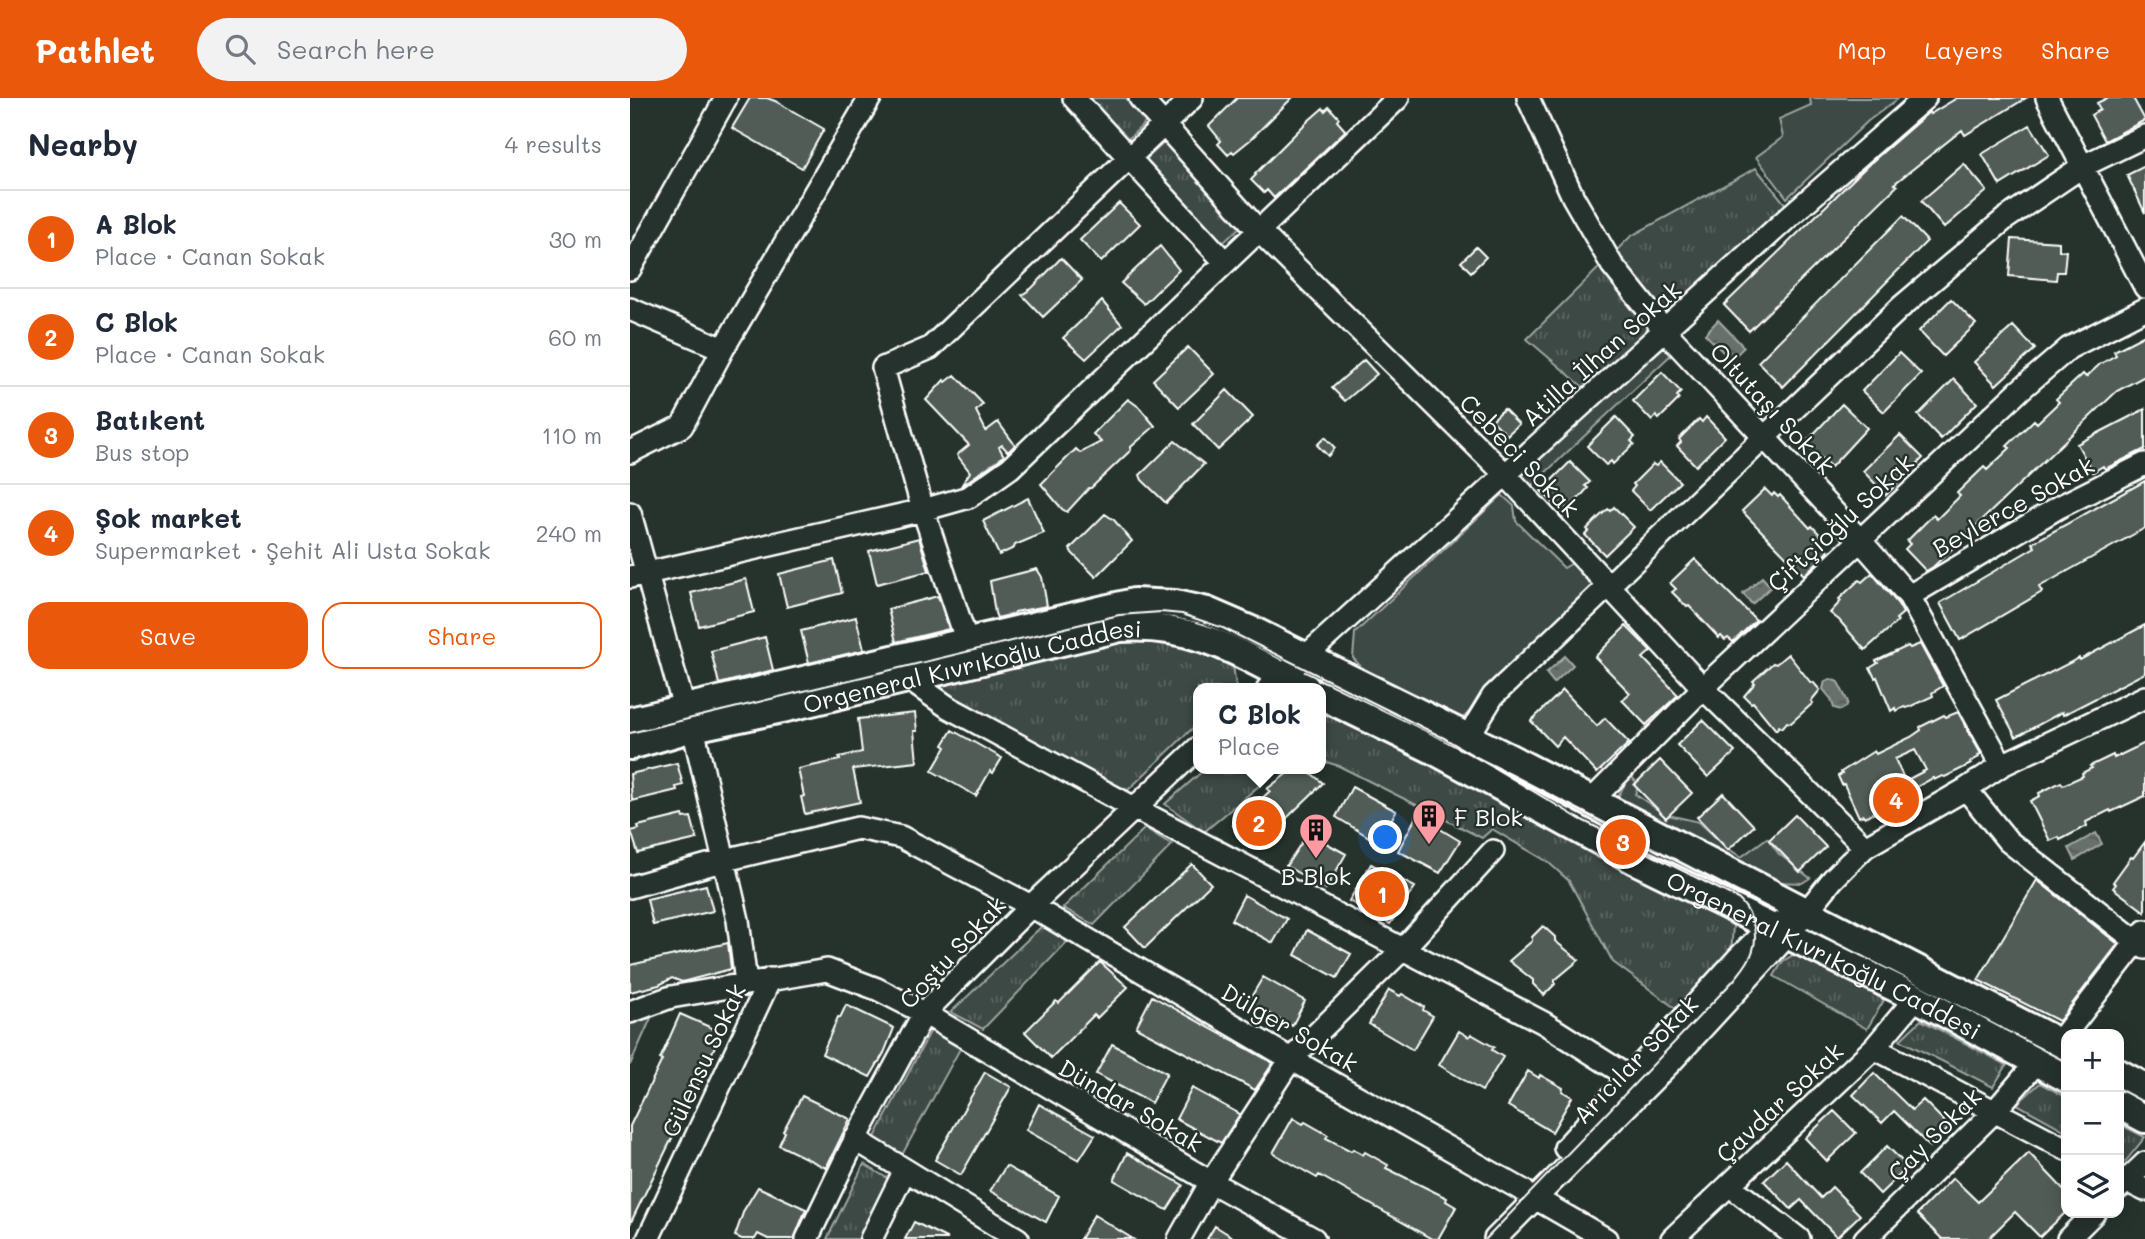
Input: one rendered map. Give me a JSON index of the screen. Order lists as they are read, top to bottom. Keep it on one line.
{"streets":{"main road":["Orgeneral Kıvrıkoğlu Caddesi"],"street":["Atilla İlhan Sokak","Oltutaşı Sokak","Cebeci Sokak","Beylerce Sokak","Çiftçioğlu Sokak","Coştu Sokak","Dülger Sokak","Arıcılar Sokak","Gülensu Sokak","Çavdar Sokak","Dündar Sokak","Çay Sokak"]},"crossings":[["Atilla İlhan Sokak","Oltutaşı Sokak"],["Atilla İlhan Sokak","Cebeci Sokak"],["Atilla İlhan Sokak","Orgeneral Kıvrıkoğlu Caddesi"],["Oltutaşı Sokak","Beylerce Sokak"],["Oltutaşı Sokak","Çiftçioğlu Sokak"],["Oltutaşı Sokak","Arıcılar Sokak"],["Cebeci Sokak","Çiftçioğlu Sokak"],["Cebeci Sokak","Arıcılar Sokak"],["Orgeneral Kıvrıkoğlu Caddesi","Arıcılar Sokak"],["Orgeneral Kıvrıkoğlu Caddesi","Çavdar Sokak"],["Orgeneral Kıvrıkoğlu Caddesi","Çay Sokak"],["Coştu Sokak","Dülger Sokak"],["Coştu Sokak","Dündar Sokak"],["Dülger Sokak","Arıcılar Sokak"],["Gülensu Sokak","Dündar Sokak"]],"places":{"building":["F Blok","B Blok"]},"page":{"header":"Pathlet","search":"Search here","nav":["Map","Layers","Share"],"heading":["Nearby","4 results"],"list":[{"mark":"1","name":"A Blok","note":"Place · Canan Sokak","value":"30 m"},{"mark":"2","name":"C Blok","note":"Place · Canan Sokak","value":"60 m"},{"mark":"3","name":"Batıkent","note":"Bus stop","value":"110 m"},{"mark":"4","name":"Şok market","note":"Supermarket · Şehit Ali Usta Sokak","value":"240 m"}],"buttons":["Save","Share"],"popup":["C Blok","Place"],"pins":["4","2","3","1"],"map_buttons":["+","−"]}}
